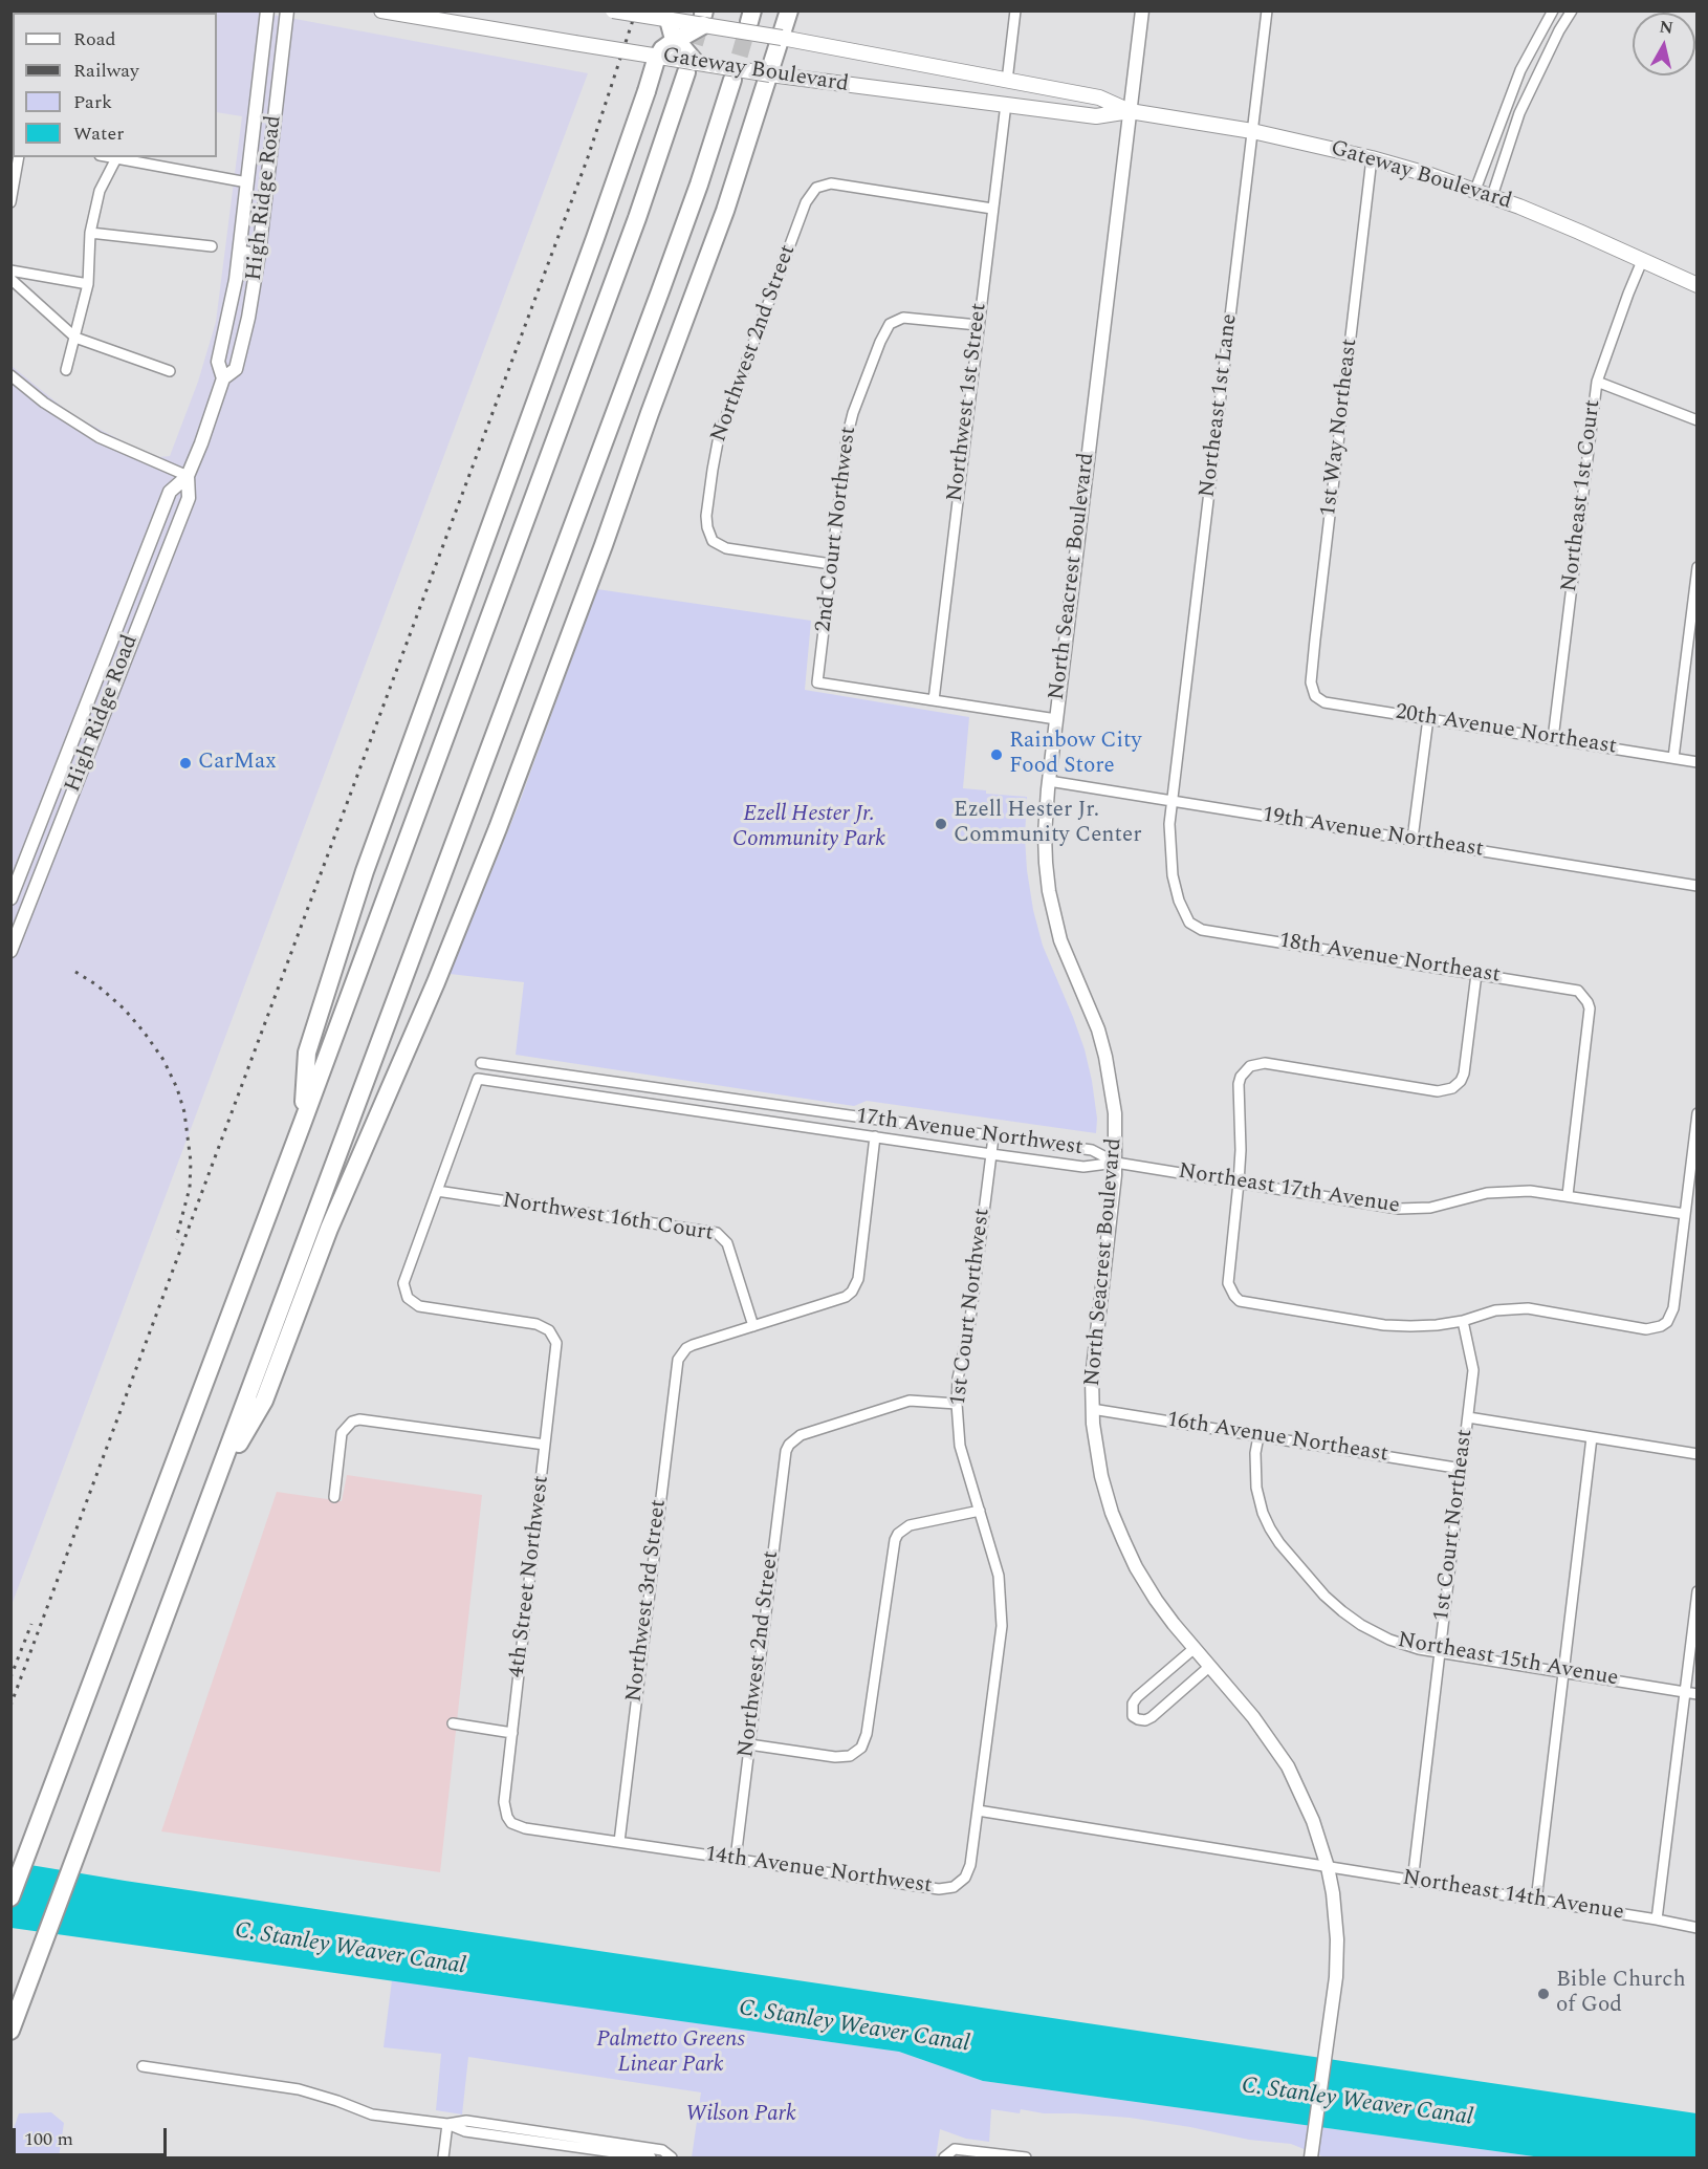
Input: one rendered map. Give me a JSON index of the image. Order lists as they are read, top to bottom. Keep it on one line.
{"streets":{"main road":["Gateway Boulevard"],"street":["High Ridge Road","Northwest 2nd Street","Northwest 1st Street","Northeast 1st Lane","1st Way Northeast","Northeast 1st Court","2nd Court Northwest","North Seacrest Boulevard","20th Avenue Northeast","19th Avenue Northeast","18th Avenue Northeast","17th Avenue Northwest","Northeast 17th Avenue","Northwest 16th Court","1st Court Northwest","16th Avenue Northeast","1st Court Northeast","4th Street Northwest","Northwest 3rd Street","Northeast 15th Avenue","14th Avenue Northwest","Northeast 14th Avenue"]},"crossings":[["Gateway Boulevard","Northwest 1st Street"],["Gateway Boulevard","Northeast 1st Lane"],["Gateway Boulevard","1st Way Northeast"],["Gateway Boulevard","Northeast 1st Court"],["Gateway Boulevard","North Seacrest Boulevard"],["Northwest 2nd Street","Northwest 1st Street"],["Northwest 2nd Street","2nd Court Northwest"],["Northwest 2nd Street","1st Court Northwest"],["Northwest 2nd Street","14th Avenue Northwest"],["Northwest 1st Street","2nd Court Northwest"],["Northeast 1st Lane","19th Avenue Northeast"],["Northeast 1st Lane","18th Avenue Northeast"],["1st Way Northeast","20th Avenue Northeast"],["Northeast 1st Court","20th Avenue Northeast"],["North Seacrest Boulevard","19th Avenue Northeast"],["North Seacrest Boulevard","17th Avenue Northwest"],["North Seacrest Boulevard","Northeast 17th Avenue"],["North Seacrest Boulevard","16th Avenue Northeast"],["North Seacrest Boulevard","Northeast 14th Avenue"],["18th Avenue Northeast","Northeast 17th Avenue"],["17th Avenue Northwest","Northeast 17th Avenue"],["17th Avenue Northwest","Northwest 16th Court"],["17th Avenue Northwest","1st Court Northwest"],["17th Avenue Northwest","4th Street Northwest"],["Northwest 16th Court","4th Street Northwest"],["Northwest 16th Court","Northwest 3rd Street"],["1st Court Northwest","14th Avenue Northwest"],["16th Avenue Northeast","1st Court Northeast"],["16th Avenue Northeast","Northeast 15th Avenue"],["1st Court Northeast","Northeast 15th Avenue"],["1st Court Northeast","Northeast 14th Avenue"],["4th Street Northwest","14th Avenue Northwest"],["Northwest 3rd Street","14th Avenue Northwest"]],"water":["C. Stanley Weaver Canal"],"parks":["Ezell Hester Jr. Community Park","Palmetto Greens Linear Park","Wilson Park"],"places":["Rainbow City Food Store","CarMax","Ezell Hester Jr. Community Center","Bible Church of God"],"legend":["Road","Railway","Park","Water"],"scale_bar":"100 m","north":"top"}
